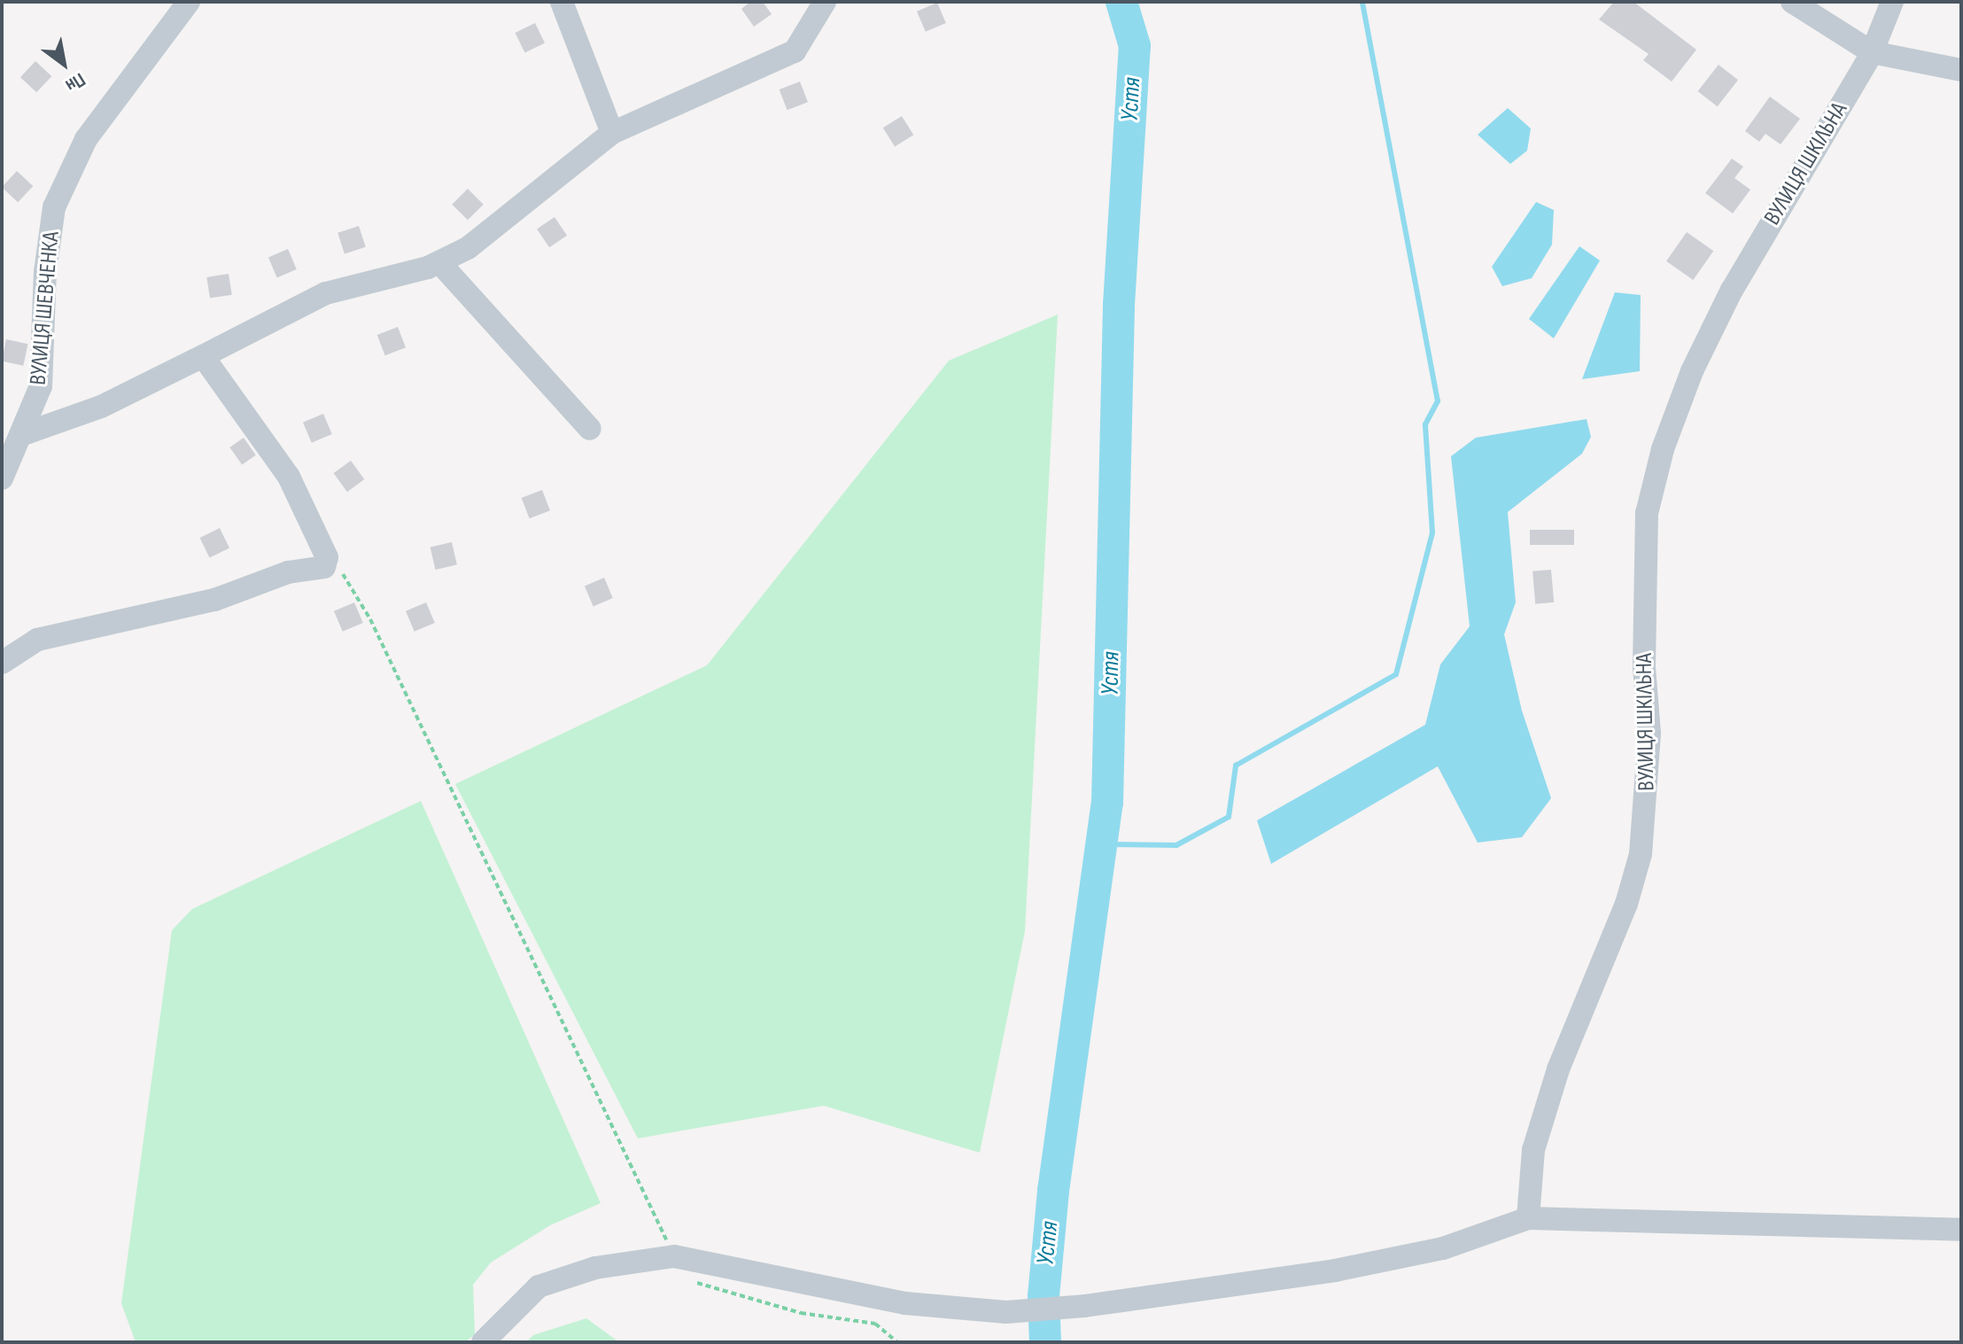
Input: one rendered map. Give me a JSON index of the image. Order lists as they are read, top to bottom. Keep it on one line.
{"streets":{"street":["ВУЛИЦЯ ШКІЛЬНА","ВУЛИЦЯ ШЕВЧЕНКА"]},"water":["Устя"],"north":"bottom right"}
